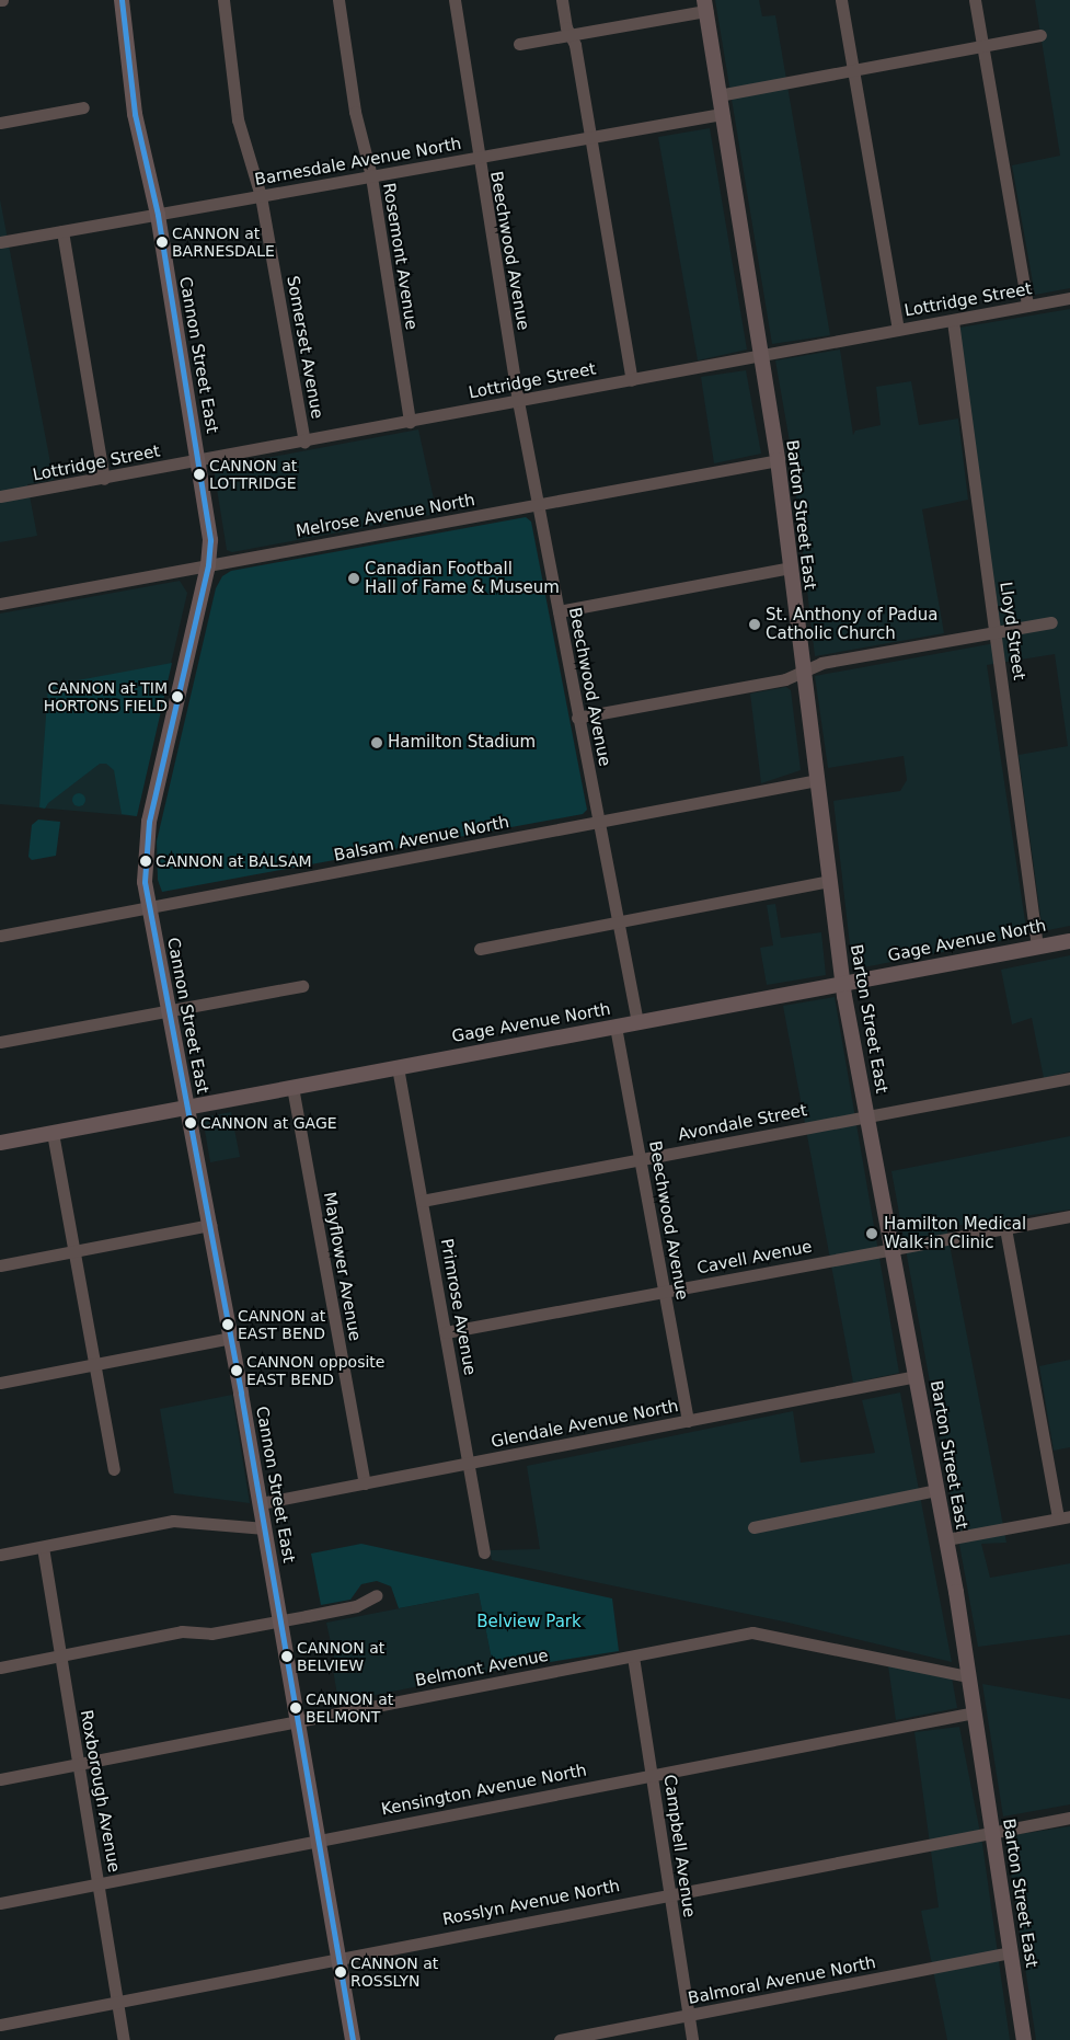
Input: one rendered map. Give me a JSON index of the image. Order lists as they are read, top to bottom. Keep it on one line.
{"streets":{"main road":["Cannon Street East","Barton Street East","Gage Avenue North"],"street":["Barnesdale Avenue North","Beechwood Avenue","Rosemont Avenue","Lottridge Street","Somerset Avenue","Melrose Avenue North","Lloyd Street","Balsam Avenue North","Avondale Street","Cavell Avenue","Mayflower Avenue","Primrose Avenue","Glendale Avenue North","Belmont Avenue","Kensington Avenue North","Roxborough Avenue","Campbell Avenue","Rosslyn Avenue North","Balmoral Avenue North"]},"crossings":[["Barnesdale Avenue North","Beechwood Avenue"],["Barnesdale Avenue North","Rosemont Avenue"],["Barnesdale Avenue North","Somerset Avenue"],["Barnesdale Avenue North","Cannon Street East"],["Barnesdale Avenue North","Barton Street East"],["Beechwood Avenue","Lottridge Street"],["Beechwood Avenue","Melrose Avenue North"],["Beechwood Avenue","Balsam Avenue North"],["Beechwood Avenue","Gage Avenue North"],["Beechwood Avenue","Avondale Street"],["Beechwood Avenue","Cavell Avenue"],["Beechwood Avenue","Glendale Avenue North"],["Rosemont Avenue","Lottridge Street"],["Lottridge Street","Somerset Avenue"],["Lottridge Street","Cannon Street East"],["Lottridge Street","Barton Street East"],["Lottridge Street","Lloyd Street"],["Cannon Street East","Melrose Avenue North"],["Cannon Street East","Balsam Avenue North"],["Cannon Street East","Gage Avenue North"],["Cannon Street East","Glendale Avenue North"],["Cannon Street East","Belmont Avenue"],["Cannon Street East","Kensington Avenue North"],["Cannon Street East","Rosslyn Avenue North"],["Barton Street East","Melrose Avenue North"],["Barton Street East","Balsam Avenue North"],["Barton Street East","Gage Avenue North"],["Barton Street East","Avondale Street"],["Barton Street East","Cavell Avenue"],["Barton Street East","Glendale Avenue North"],["Barton Street East","Belmont Avenue"],["Barton Street East","Kensington Avenue North"],["Barton Street East","Rosslyn Avenue North"],["Barton Street East","Balmoral Avenue North"],["Lloyd Street","Gage Avenue North"],["Gage Avenue North","Mayflower Avenue"],["Gage Avenue North","Primrose Avenue"],["Avondale Street","Primrose Avenue"],["Cavell Avenue","Primrose Avenue"],["Mayflower Avenue","Glendale Avenue North"],["Primrose Avenue","Glendale Avenue North"],["Belmont Avenue","Roxborough Avenue"],["Belmont Avenue","Campbell Avenue"],["Kensington Avenue North","Roxborough Avenue"],["Kensington Avenue North","Campbell Avenue"],["Roxborough Avenue","Rosslyn Avenue North"],["Campbell Avenue","Rosslyn Avenue North"],["Campbell Avenue","Balmoral Avenue North"]],"parks":["Belview Park"],"places":["CANNON at BARNESDALE","CANNON at LOTTRIDGE","Canadian Football Hall of Fame & Museum","St. Anthony of Padua Catholic Church","CANNON at TIM HORTONS FIELD","Hamilton Stadium","CANNON at BALSAM","CANNON at GAGE","Hamilton Medical Walk-in Clinic","CANNON at EAST BEND","CANNON opposite EAST BEND","CANNON at BELVIEW","CANNON at BELMONT","CANNON at ROSSLYN"]}
